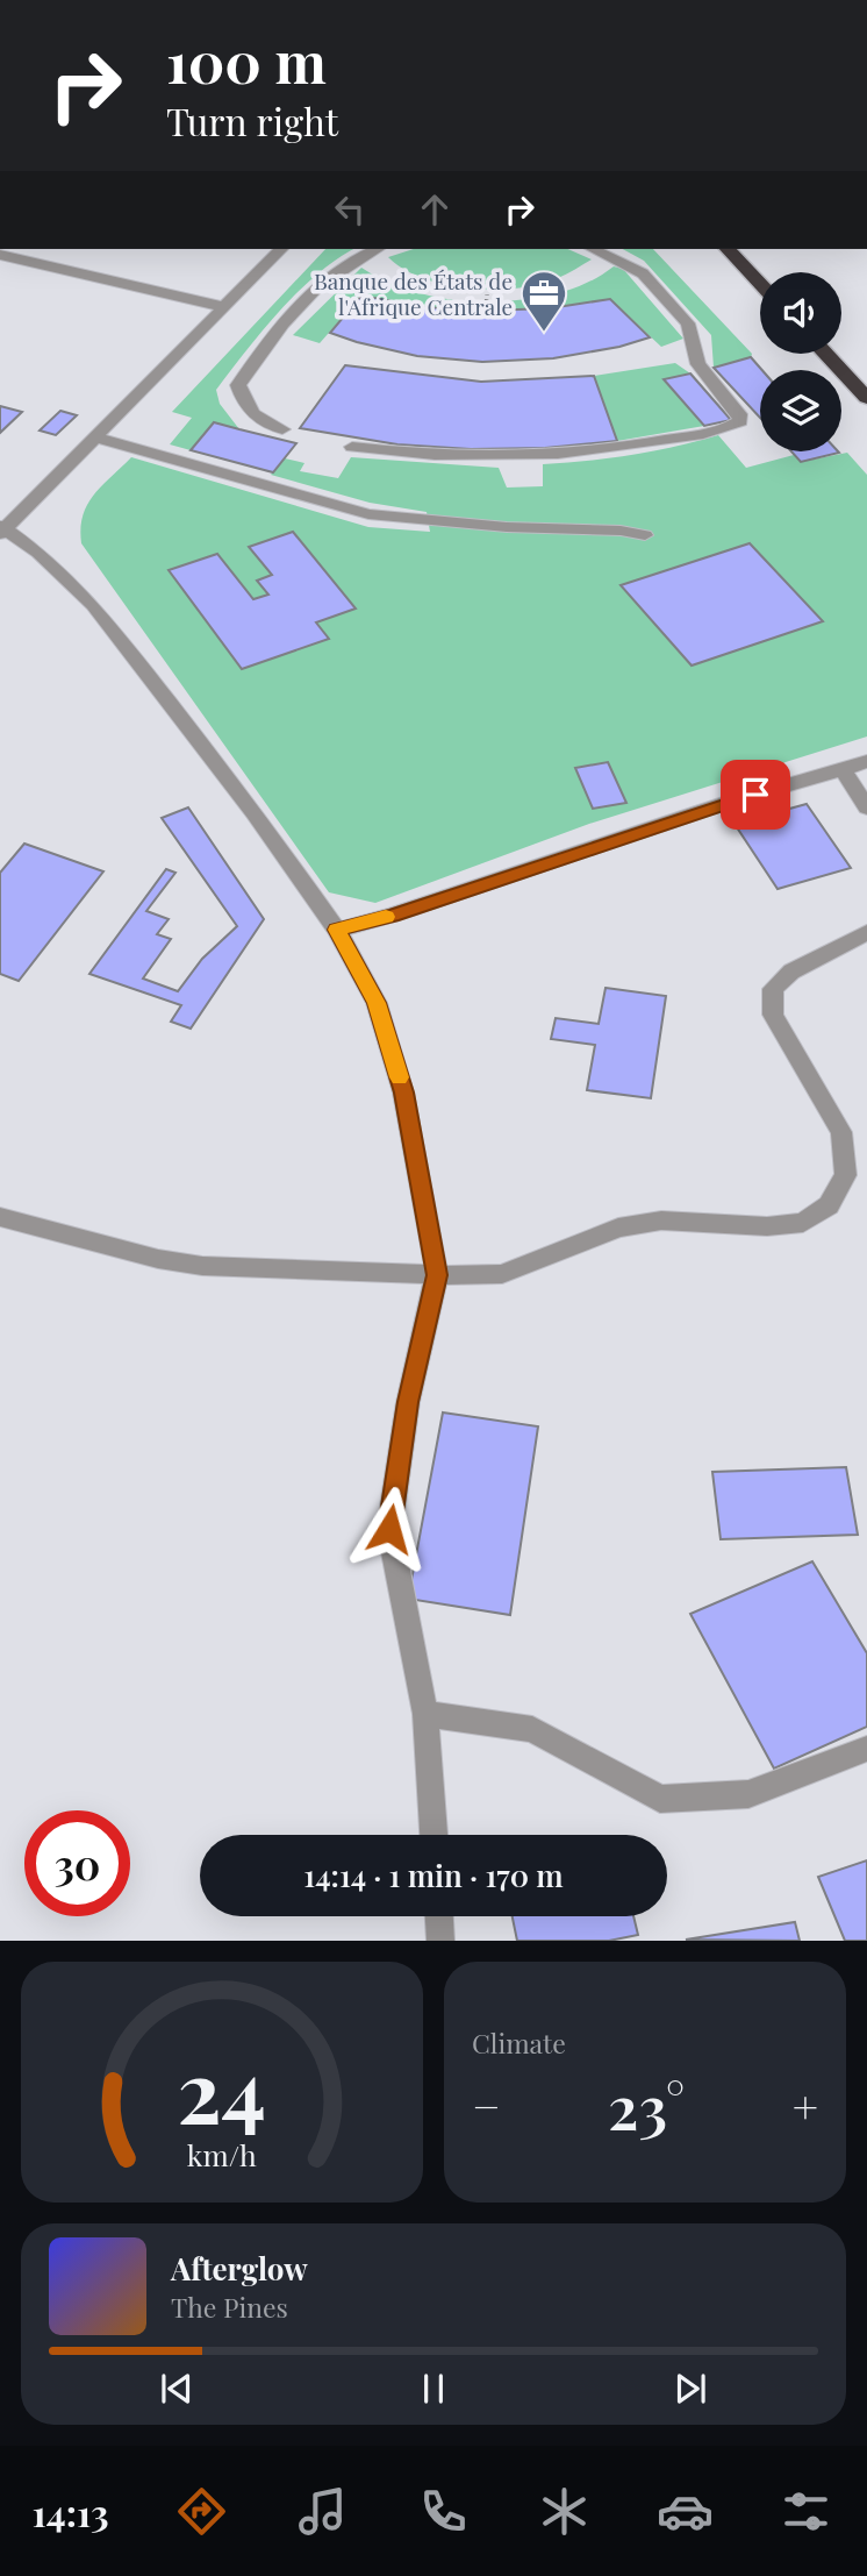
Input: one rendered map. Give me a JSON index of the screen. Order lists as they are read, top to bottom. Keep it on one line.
{"places":{"office":["Banque des États de l'Afrique Centrale"]},"page":{"turn":["100 m","Turn right"],"limit":"30","trip":"14:14 · 1 min · 170 m","tile":"Climate","heat":["−","23°","+"],"song":["Afterglow","The Pines"],"tabs":"14:13","gauge":["24","km/h"]}}
